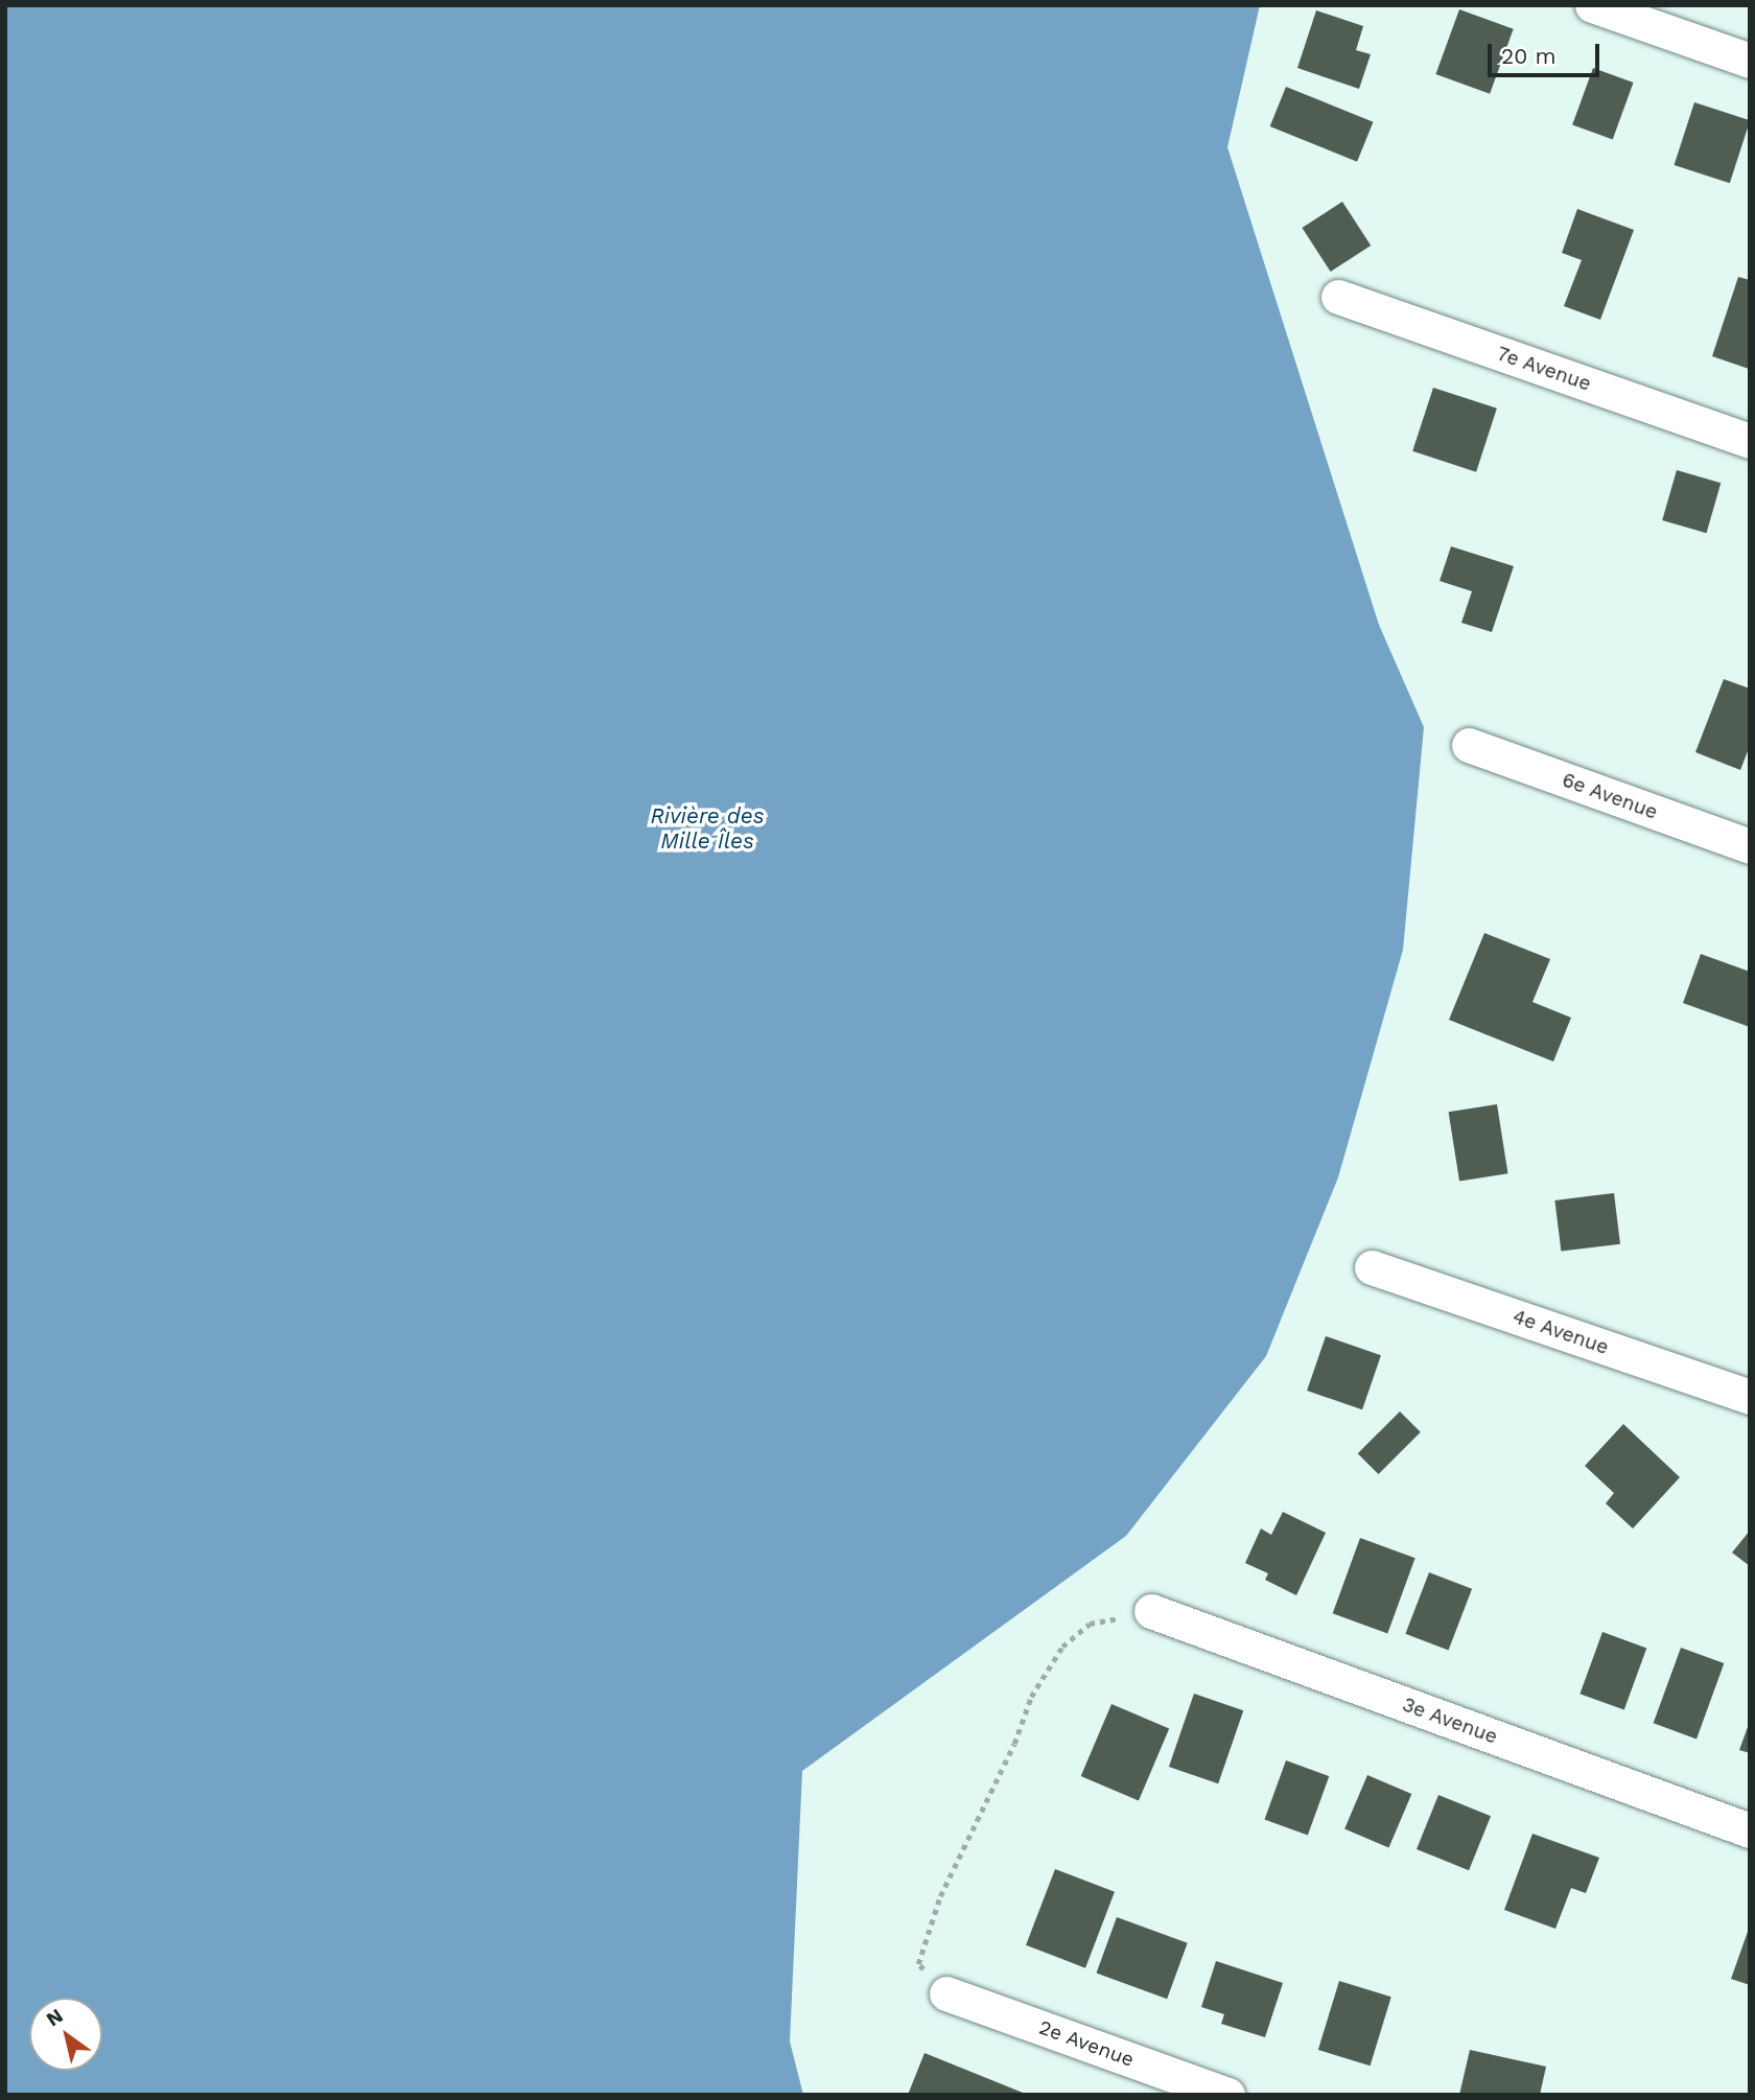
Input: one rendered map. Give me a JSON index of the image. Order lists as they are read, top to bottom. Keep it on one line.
{"streets":{"street":["7e Avenue","6e Avenue","4e Avenue","3e Avenue","2e Avenue"]},"water":["Rivière des Mille Îles"],"scale_bar":"20 m","north":"top left"}
